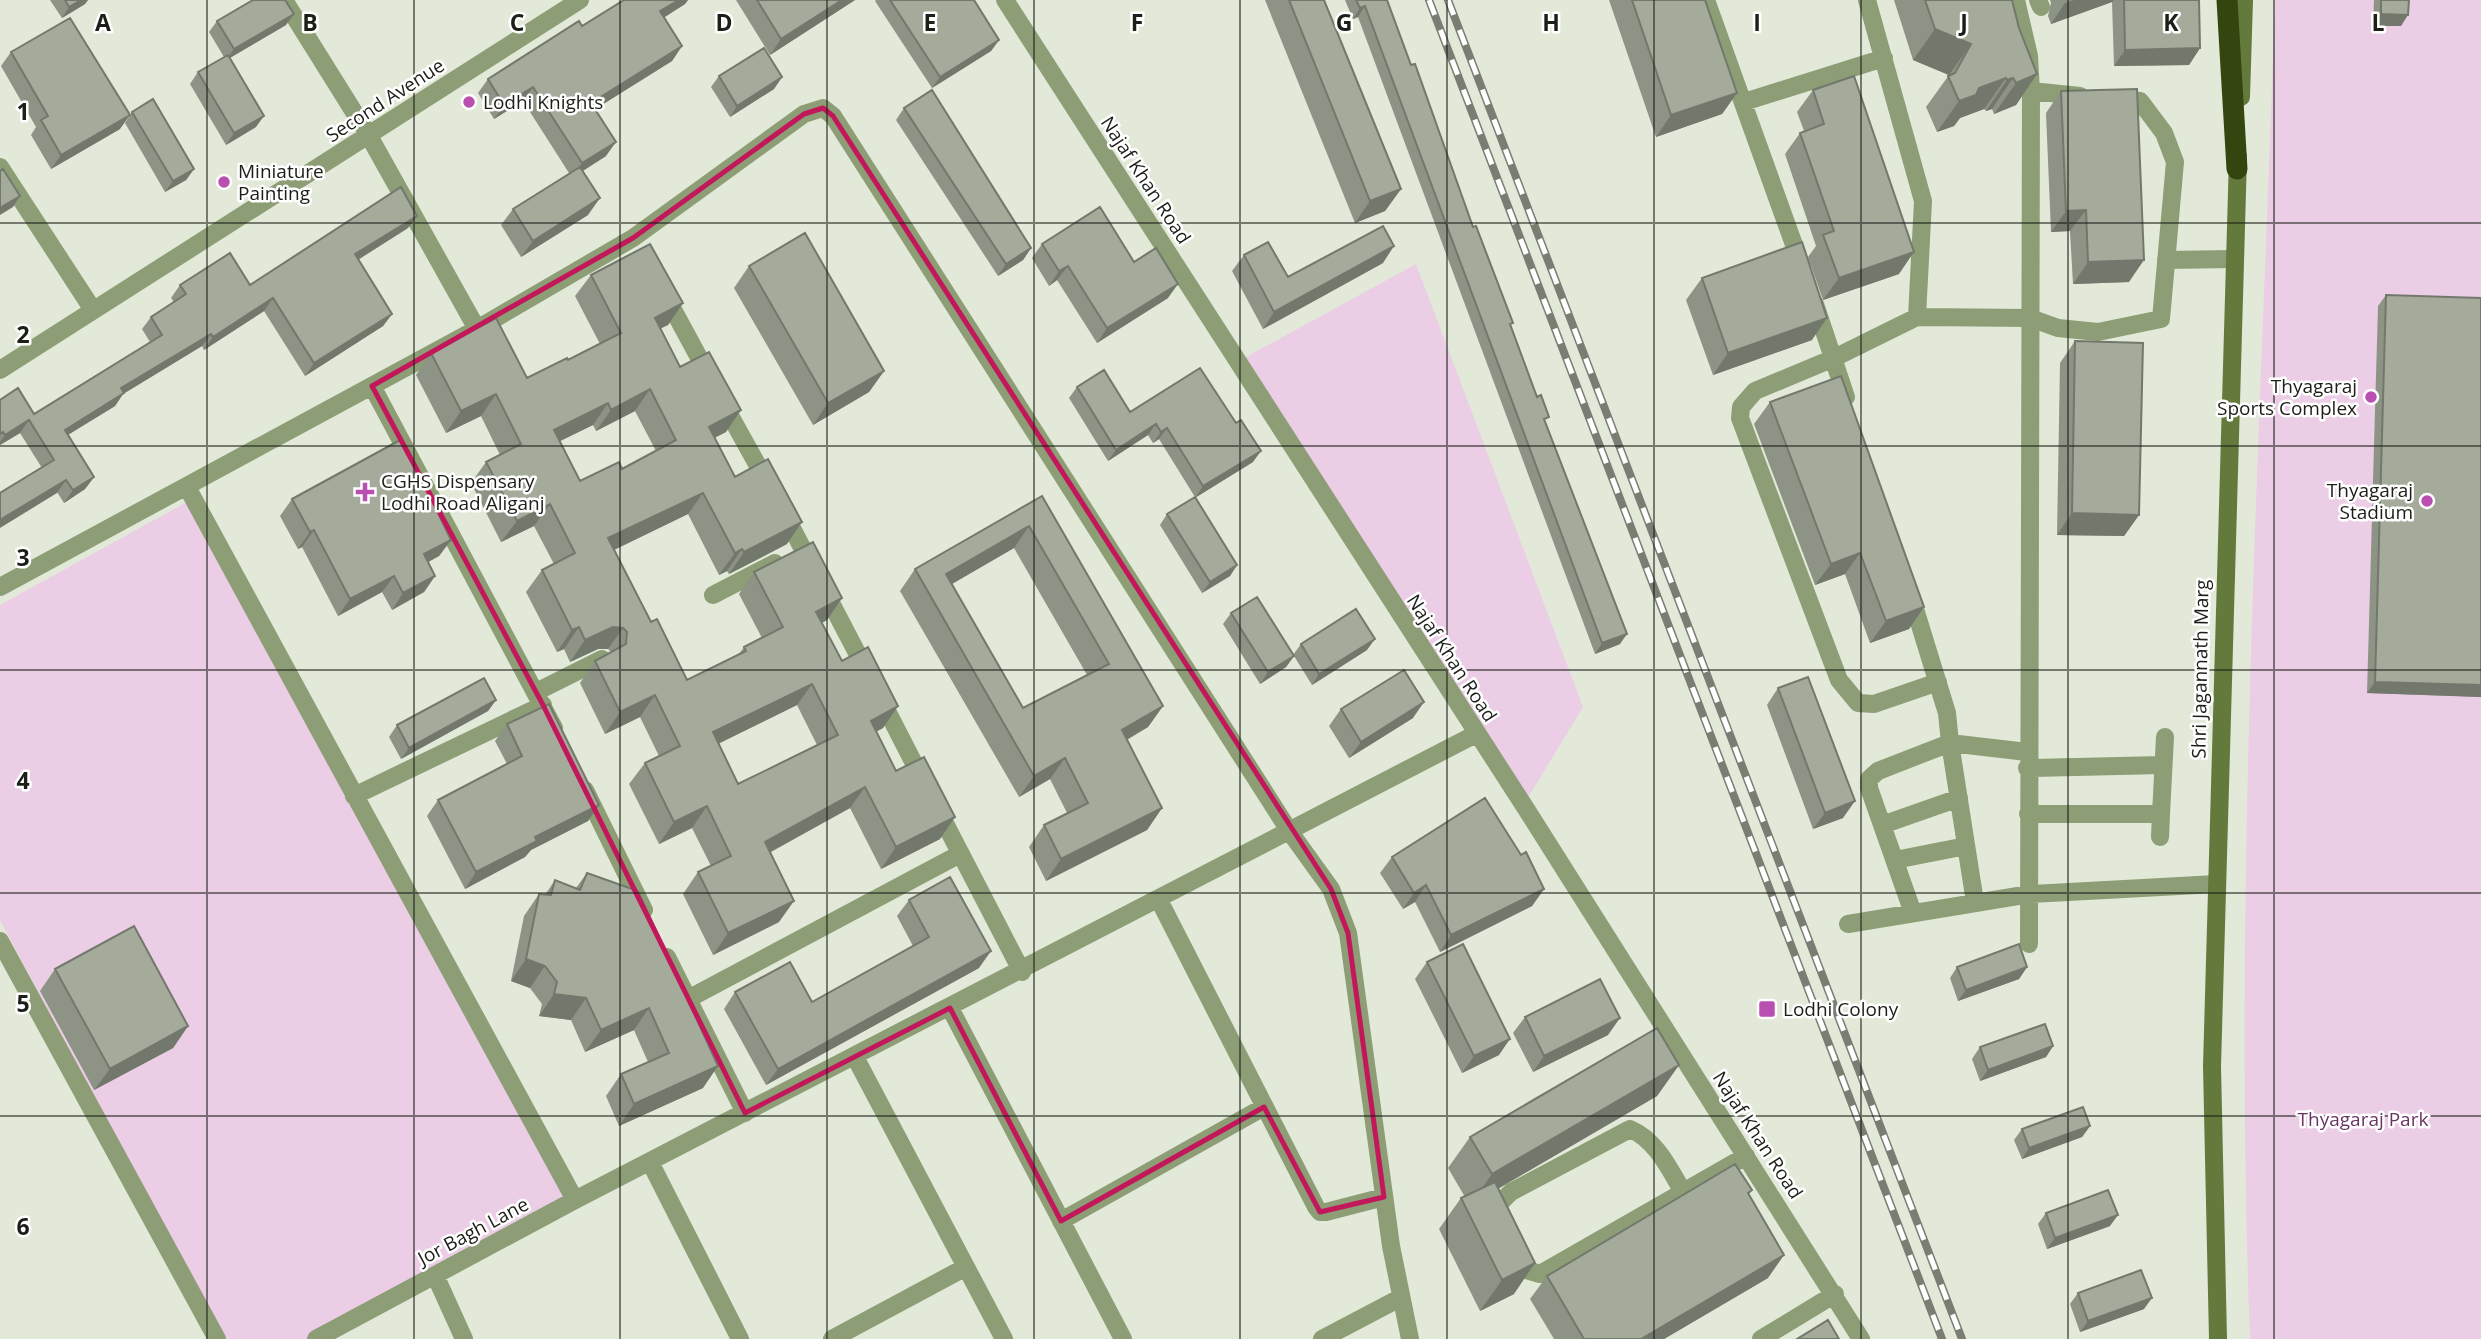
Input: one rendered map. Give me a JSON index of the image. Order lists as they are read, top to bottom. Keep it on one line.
{"streets":{"street":["Second Avenue","Najaf Khan Road","Shri Jagannath Marg","Jor Bagh Lane"]},"crossings":[["Najaf Khan Road","Jor Bagh Lane"]],"parks":["Thyagaraj Park"],"places":{"other":["Lodhi Knights","Miniature Painting","Thyagaraj Sports Complex","Thyagaraj Stadium"],"health":["CGHS Dispensary Lodhi Road Aliganj"],"transit":["Lodhi Colony"]},"grid":{"columns":["A","B","C","D","E","F","G","H","I","J","K","L"],"rows":["1","2","3","4","5","6"]}}
